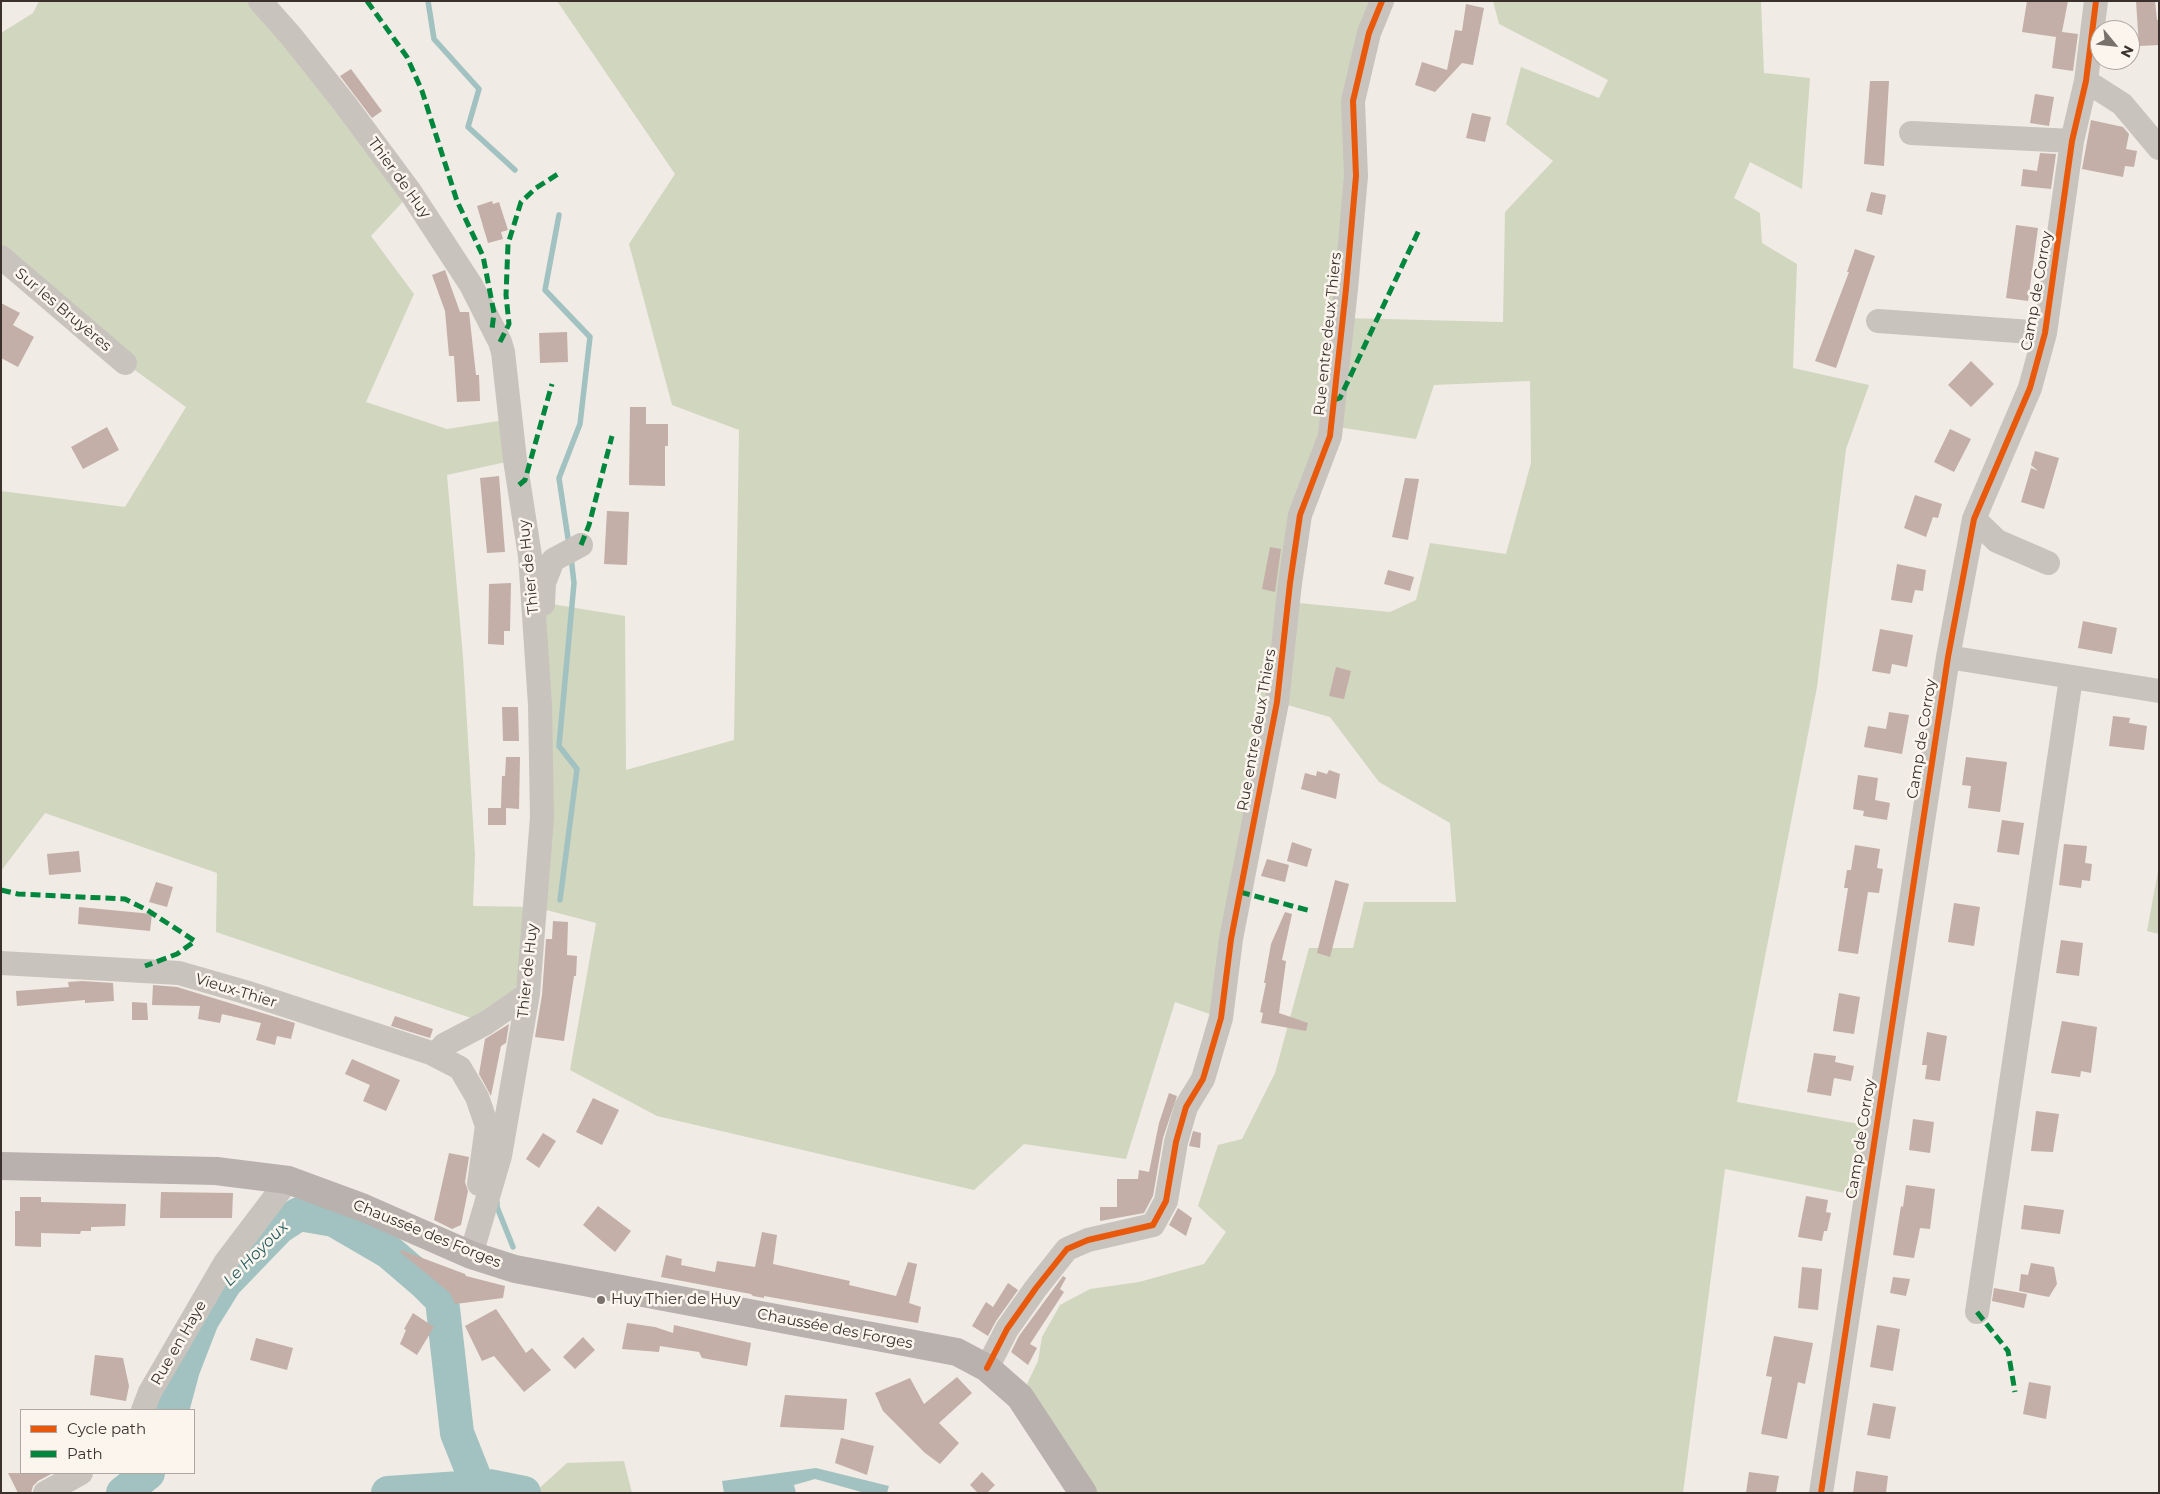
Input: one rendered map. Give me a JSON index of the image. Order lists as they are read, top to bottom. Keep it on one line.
{"streets":{"main road":["Chaussée des Forges"],"street":["Thier de Huy","Camp de Corroy","Sur les Bruyères","Rue entre deux Thiers","Vieux-Thier","Rue en Haye"]},"crossings":[["Thier de Huy","Vieux-Thier"],["Thier de Huy","Chaussée des Forges"],["Rue entre deux Thiers","Chaussée des Forges"],["Chaussée des Forges","Rue en Haye"]],"water":["Le Hoyoux"],"places":["Huy Thier de Huy"],"legend":["Cycle path","Path"],"north":"bottom right"}
